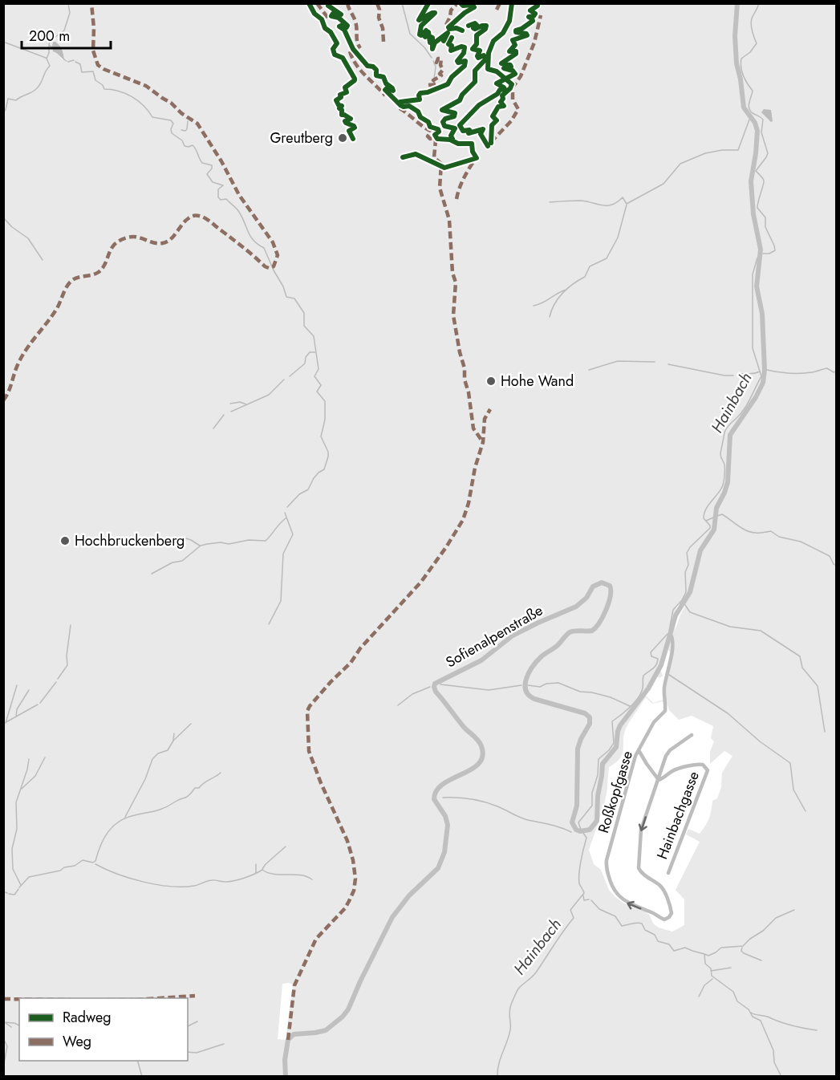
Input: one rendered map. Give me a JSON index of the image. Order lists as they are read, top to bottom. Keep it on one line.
{"streets":{"street":["Sofienalpenstraße","Roßkopfgasse","Hainbachgasse"]},"crossings":[["Sofienalpenstraße","Roßkopfgasse"],["Roßkopfgasse","Hainbachgasse"]],"water":["Hainbach"],"places":["Greutberg","Hohe Wand","Hochbruckenberg"],"legend":["Radweg","Weg"],"scale_bar":"200 m"}
